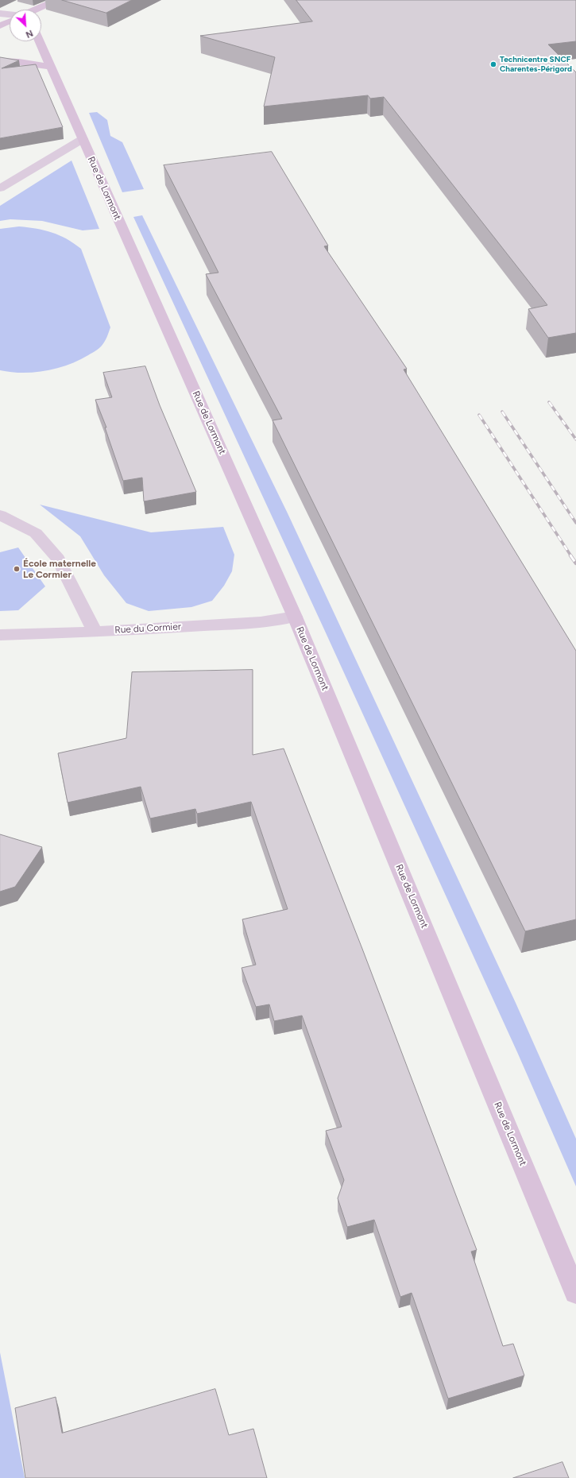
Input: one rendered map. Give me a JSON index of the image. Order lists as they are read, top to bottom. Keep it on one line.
{"streets":{"main road":["Rue de Lormont"],"street":["Rue du Cormier"]},"crossings":[["Rue de Lormont","Rue du Cormier"]],"places":["Technicentre SNCF Charentes-Périgord","École maternelle Le Cormier"],"north":"bottom right"}
